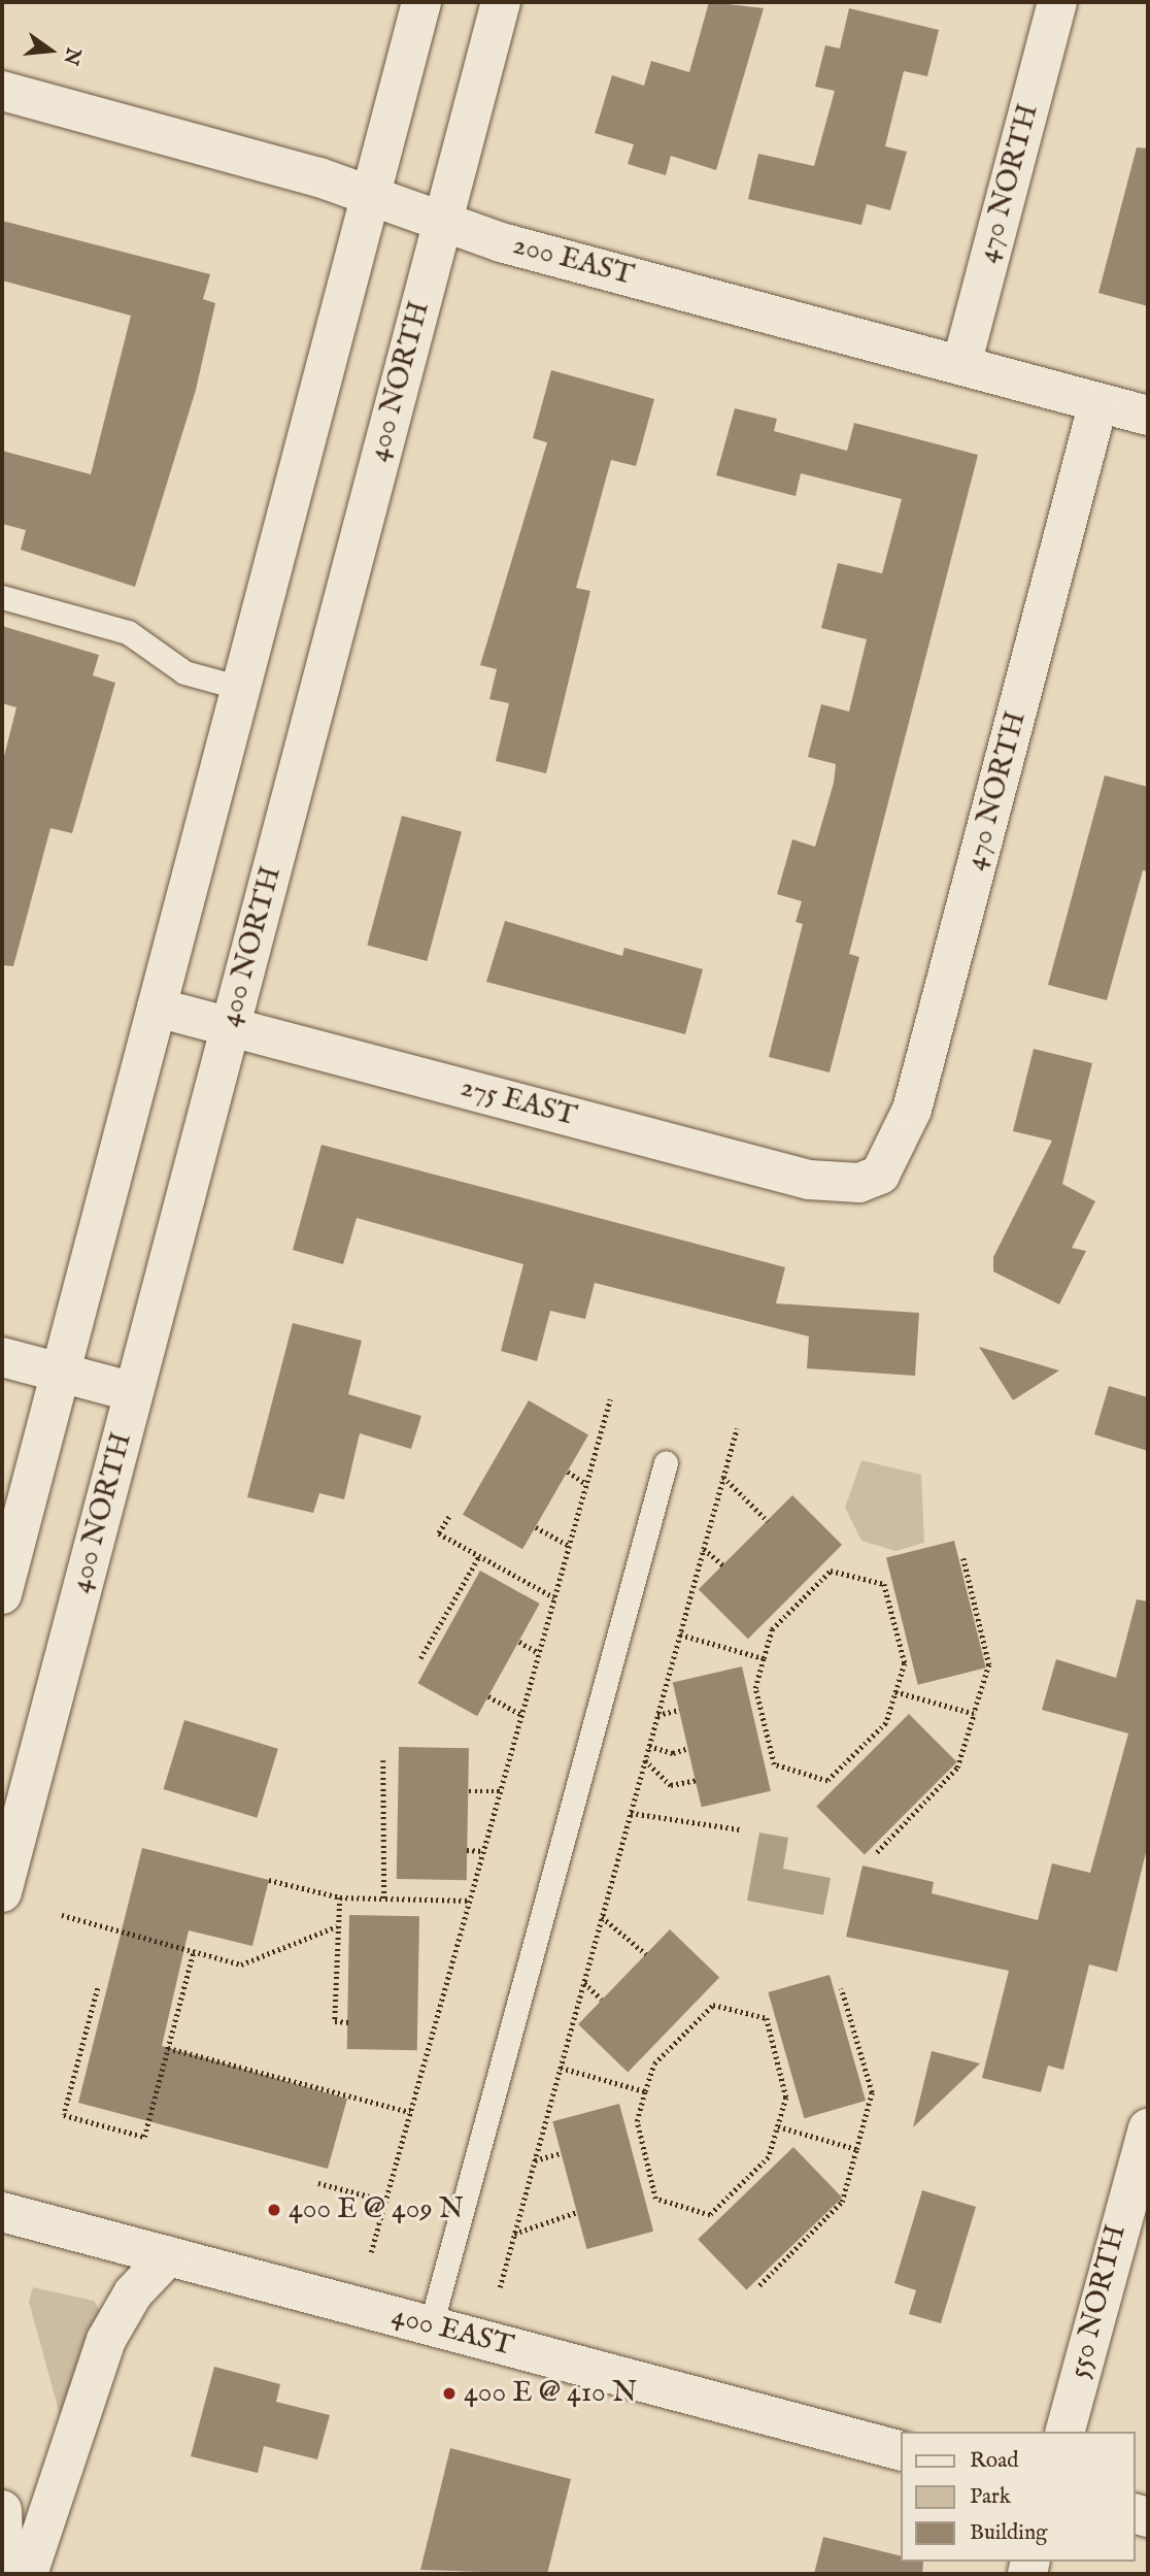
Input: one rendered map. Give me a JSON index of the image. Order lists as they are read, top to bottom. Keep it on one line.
{"streets":{"main road":["470 NORTH","200 EAST","400 NORTH","275 EAST","550 NORTH","400 EAST"]},"crossings":[["470 NORTH","200 EAST"],["470 NORTH","275 EAST"],["200 EAST","400 NORTH"],["400 NORTH","275 EAST"]],"places":["400 E @ 409 N","400 E @ 410 N"],"legend":["Road","Park","Building"],"north":"right"}
